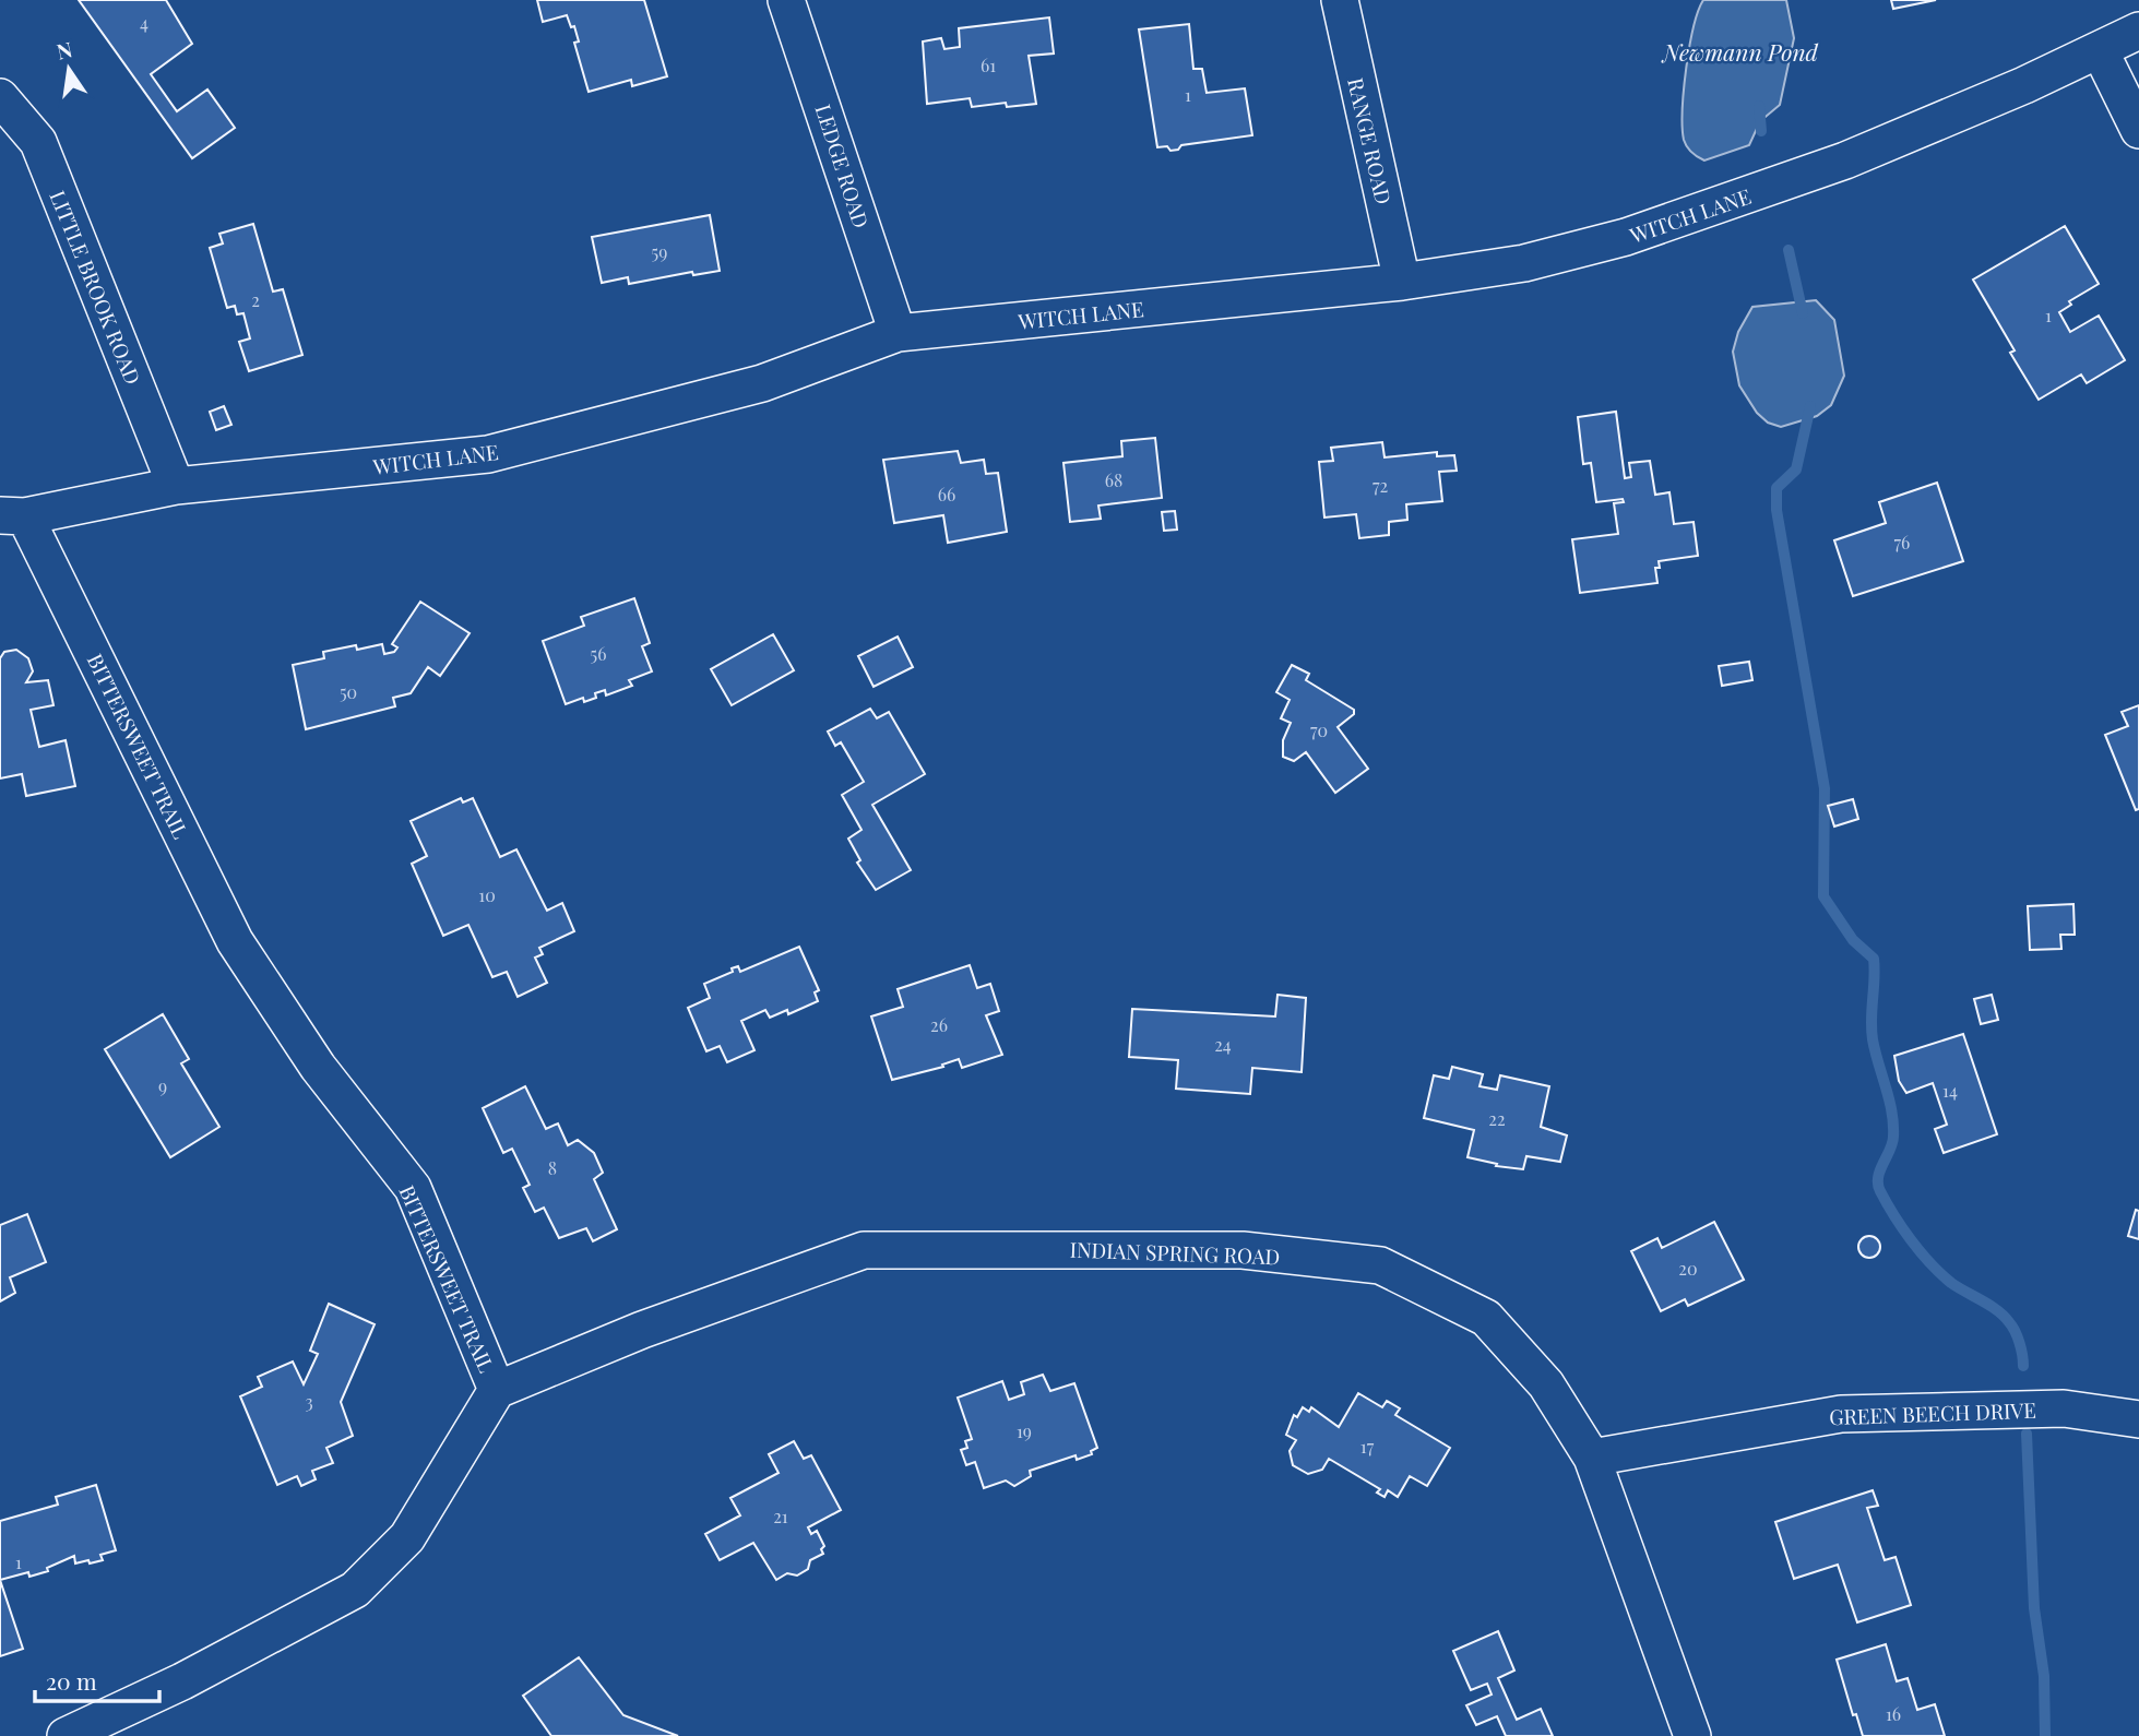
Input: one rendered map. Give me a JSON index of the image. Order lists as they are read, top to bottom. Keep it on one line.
{"streets":{"street":["RANGE ROAD","LEDGE ROAD","WITCH LANE","LITTLE BROOK ROAD","BITTERSWEET TRAIL","INDIAN SPRING ROAD","GREEN BEECH DRIVE"]},"crossings":[["RANGE ROAD","WITCH LANE"],["LEDGE ROAD","WITCH LANE"],["WITCH LANE","LITTLE BROOK ROAD"],["WITCH LANE","BITTERSWEET TRAIL"],["BITTERSWEET TRAIL","INDIAN SPRING ROAD"],["INDIAN SPRING ROAD","GREEN BEECH DRIVE"]],"water":["Newmann Pond"],"house_numbers":["4","61","1","59","2","1","68","72","66","76","56","50","70","10","26","24","9","14","22","8","20","3","19","17","21","1","16"],"scale_bar":"20 m","north":"top"}
